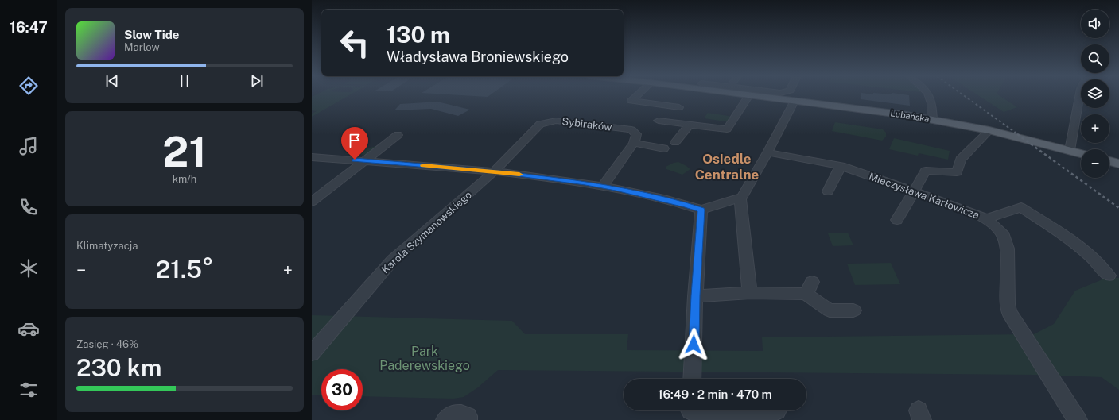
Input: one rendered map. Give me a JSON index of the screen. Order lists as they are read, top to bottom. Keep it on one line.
{"streets":{"main road":["Lubańska"],"street":["Sybiraków","Mieczysława Karłowicza","Karola Szymanowskiego"]},"crossings":[["Sybiraków","Karola Szymanowskiego"]],"districts":["Osiedle Centralne"],"parks":["Park Paderewskiego"],"page":{"tabs":"16:47","map_buttons":["+","−"],"turn":["130 m","Władysława Broniewskiego"],"song":["Slow Tide","Marlow"],"tile":[["21","km/h"],"Klimatyzacja",["Zasięg · 46%","230 km"]],"heat":["−","21.5°","+"],"limit":"30","trip":"16:49 · 2 min · 470 m"}}
